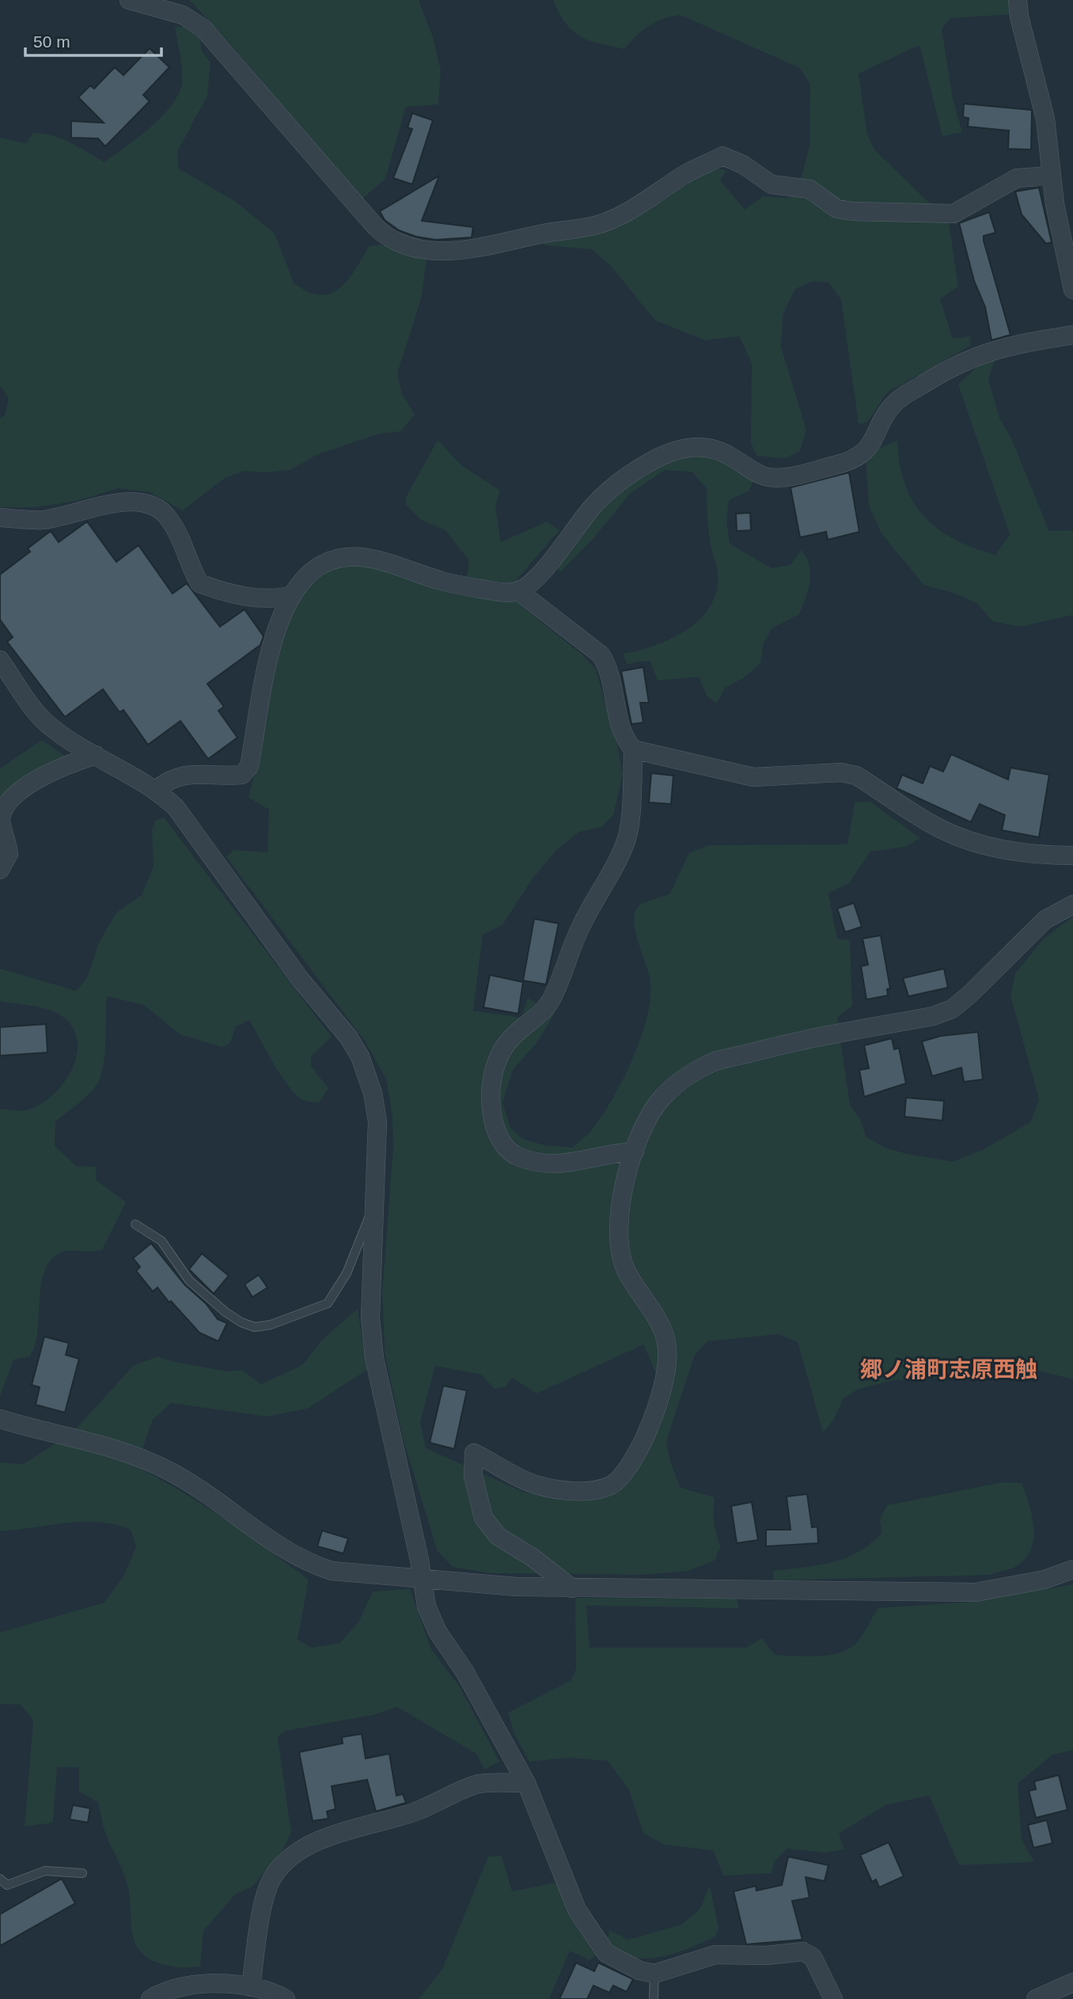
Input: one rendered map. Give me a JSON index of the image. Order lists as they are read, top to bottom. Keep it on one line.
{"districts":["郷ノ浦町志原西触"],"scale_bar":"50 m"}
